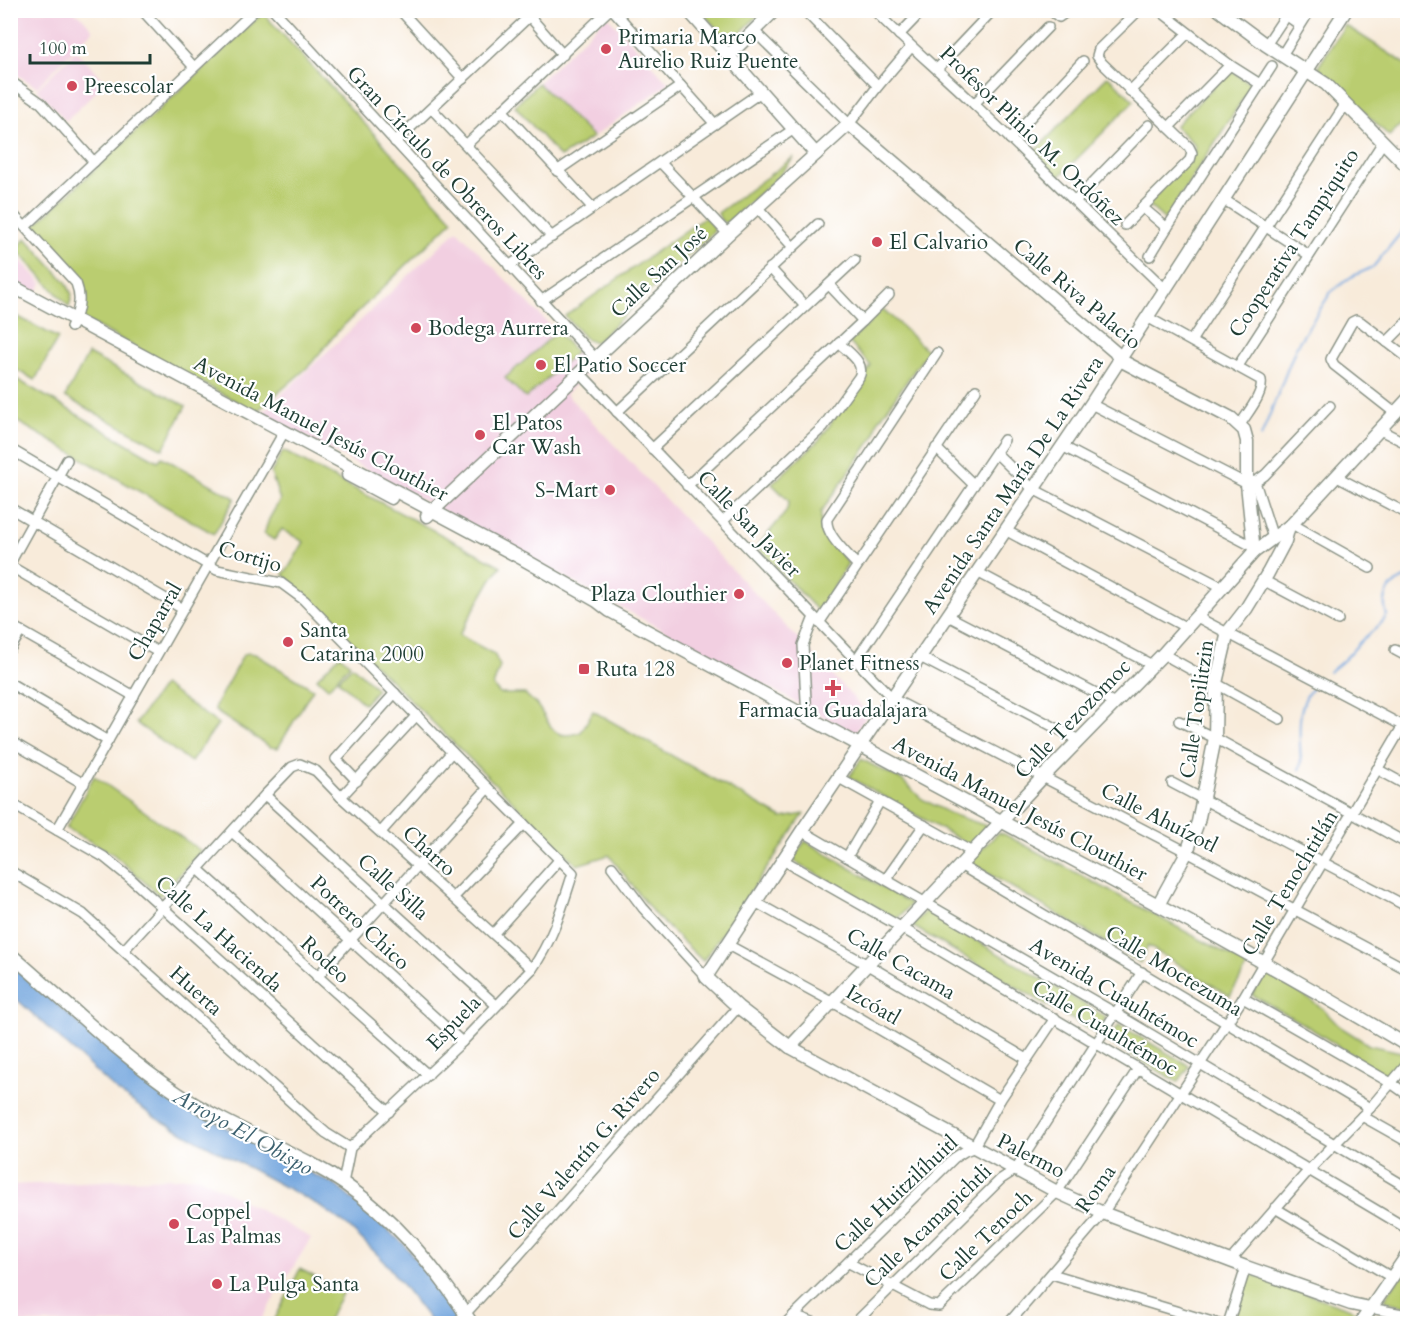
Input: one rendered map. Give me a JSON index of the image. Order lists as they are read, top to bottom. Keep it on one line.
{"streets":{"street":["Profesor Plinio M. Ordóñez","Gran Círculo de Obreros Libres","Cooperativa Tampiquito","Calle San José","Calle Riva Palacio","Avenida Manuel Jesús Clouthier","Avenida Santa María De La Rivera","Calle San Javier","Cortijo","Chaparral","Calle Topilitzin","Calle Tezozomoc","Calle Ahuízotl","Charro","Calle Tenochtitlán","Calle Silla","Potrero Chico","Calle La Hacienda","Rodeo","Calle Cacama","Calle Moctezuma","Huerta","Avenida Cuauhtémoc","Izcóatl","Espuela","Calle Cuauhtémoc","Calle Valentín G. Rivero","Palermo","Roma","Calle Huitzilíhuitl","Calle Acamapichtli","Calle Tenoch"]},"crossings":[["Profesor Plinio M. Ordóñez","Calle San José"],["Profesor Plinio M. Ordóñez","Avenida Santa María De La Rivera"],["Gran Círculo de Obreros Libres","Calle San José"],["Calle San José","Calle Riva Palacio"],["Calle San José","Avenida Manuel Jesús Clouthier"],["Calle San José","Calle San Javier"],["Calle Riva Palacio","Avenida Santa María De La Rivera"],["Avenida Manuel Jesús Clouthier","Avenida Santa María De La Rivera"],["Avenida Manuel Jesús Clouthier","Chaparral"],["Avenida Manuel Jesús Clouthier","Calle Topilitzin"],["Avenida Manuel Jesús Clouthier","Calle Tezozomoc"],["Avenida Manuel Jesús Clouthier","Calle Tenochtitlán"],["Avenida Santa María De La Rivera","Calle San Javier"],["Avenida Santa María De La Rivera","Calle Ahuízotl"],["Avenida Santa María De La Rivera","Calle Cacama"],["Avenida Santa María De La Rivera","Avenida Cuauhtémoc"],["Avenida Santa María De La Rivera","Izcóatl"],["Avenida Santa María De La Rivera","Calle Cuauhtémoc"],["Avenida Santa María De La Rivera","Palermo"],["Calle San Javier","Calle Ahuízotl"],["Cortijo","Chaparral"],["Cortijo","Espuela"],["Chaparral","Calle La Hacienda"],["Calle Topilitzin","Calle Tezozomoc"],["Calle Topilitzin","Calle Ahuízotl"],["Calle Tezozomoc","Calle Ahuízotl"],["Calle Tezozomoc","Calle Cacama"],["Calle Tezozomoc","Calle Moctezuma"],["Calle Tezozomoc","Avenida Cuauhtémoc"],["Calle Tezozomoc","Izcóatl"],["Calle Tezozomoc","Calle Cuauhtémoc"],["Calle Tezozomoc","Palermo"],["Calle Ahuízotl","Calle Tenochtitlán"],["Charro","Calle Silla"],["Charro","Espuela"],["Calle Tenochtitlán","Calle Moctezuma"],["Calle Tenochtitlán","Avenida Cuauhtémoc"],["Calle Tenochtitlán","Roma"],["Calle Silla","Espuela"],["Potrero Chico","Espuela"],["Calle La Hacienda","Espuela"],["Rodeo","Espuela"],["Calle Cacama","Calle Huitzilíhuitl"],["Calle Moctezuma","Calle Acamapichtli"],["Huerta","Espuela"],["Avenida Cuauhtémoc","Roma"],["Avenida Cuauhtémoc","Calle Acamapichtli"],["Izcóatl","Calle Huitzilíhuitl"],["Calle Cuauhtémoc","Roma"],["Calle Cuauhtémoc","Calle Huitzilíhuitl"],["Calle Cuauhtémoc","Calle Acamapichtli"],["Calle Cuauhtémoc","Calle Tenoch"],["Calle Valentín G. Rivero","Palermo"],["Palermo","Roma"],["Palermo","Calle Huitzilíhuitl"],["Palermo","Calle Acamapichtli"],["Palermo","Calle Tenoch"],["Calle Acamapichtli","Calle Tenoch"]],"water":["Arroyo El Obispo"],"places":{"other":["Primaria Marco Aurelio Ruiz Puente","Preescolar","El Calvario","Bodega Aurrera","El Patio Soccer","El Patos Car Wash","S-Mart","Plaza Clouthier","Santa Catarina 2000","Planet Fitness","Coppel Las Palmas","La Pulga Santa"],"transit":["Ruta 128"],"health":["Farmacia Guadalajara"]},"scale_bar":"100 m"}
